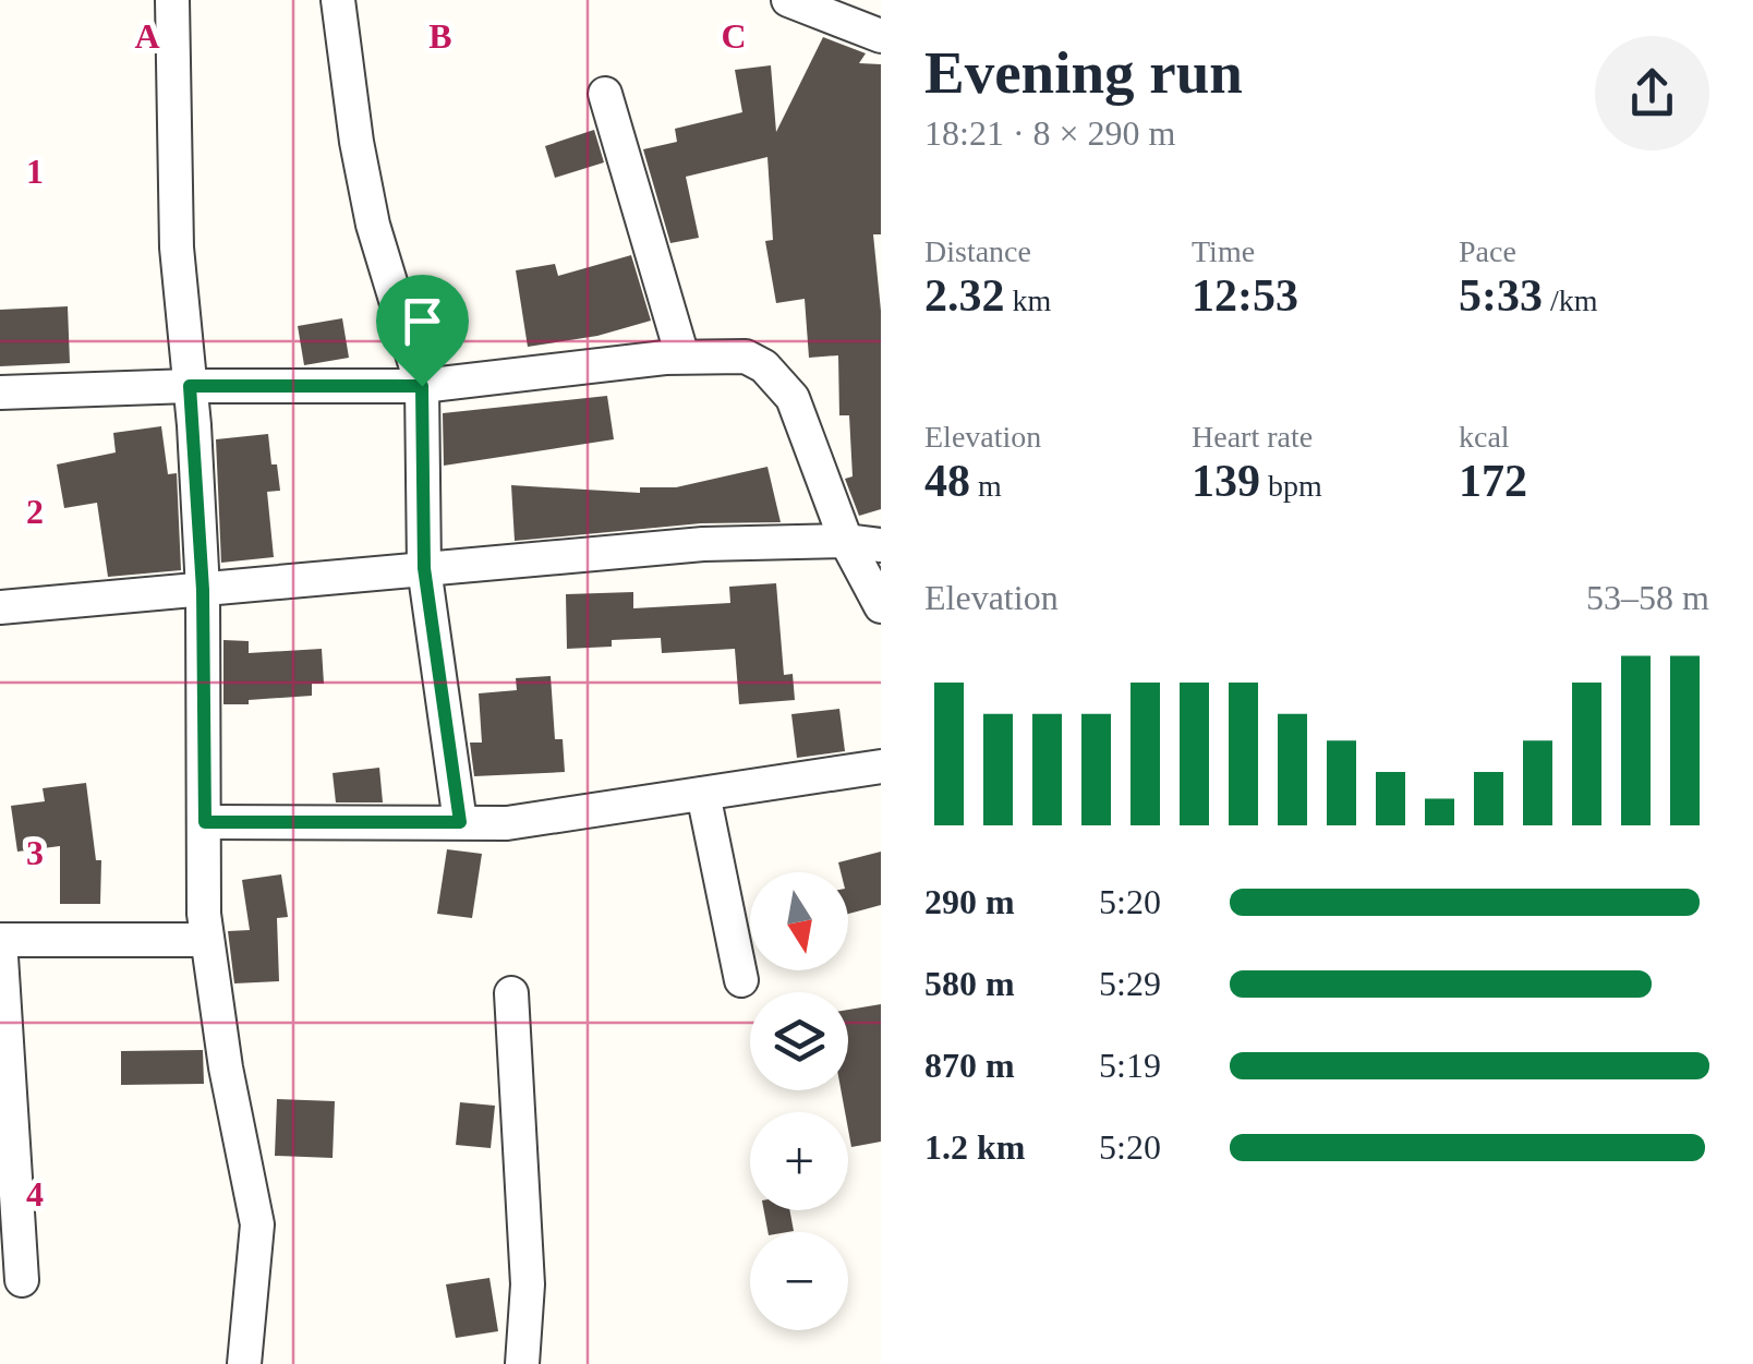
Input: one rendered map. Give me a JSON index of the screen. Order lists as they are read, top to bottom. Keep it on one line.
{"north":"bottom","page":{"heading":["Evening run","18:21 · 8 × 290 m"],"stats":[["Distance","2.32 km"],["Time","12:53"],["Pace","5:33 /km"],["Elevation","48 m"],["Heart rate","139 bpm"],["kcal","172"]],"chart":["Elevation","53–58 m"],"list":[{"name":"290 m","note":"5:20"},{"name":"580 m","note":"5:29"},{"name":"870 m","note":"5:19"},{"name":"1.2 km","note":"5:20"}],"map_buttons":["+","−"]},"grid":{"columns":["A","B","C"],"rows":["1","2","3","4"]}}
